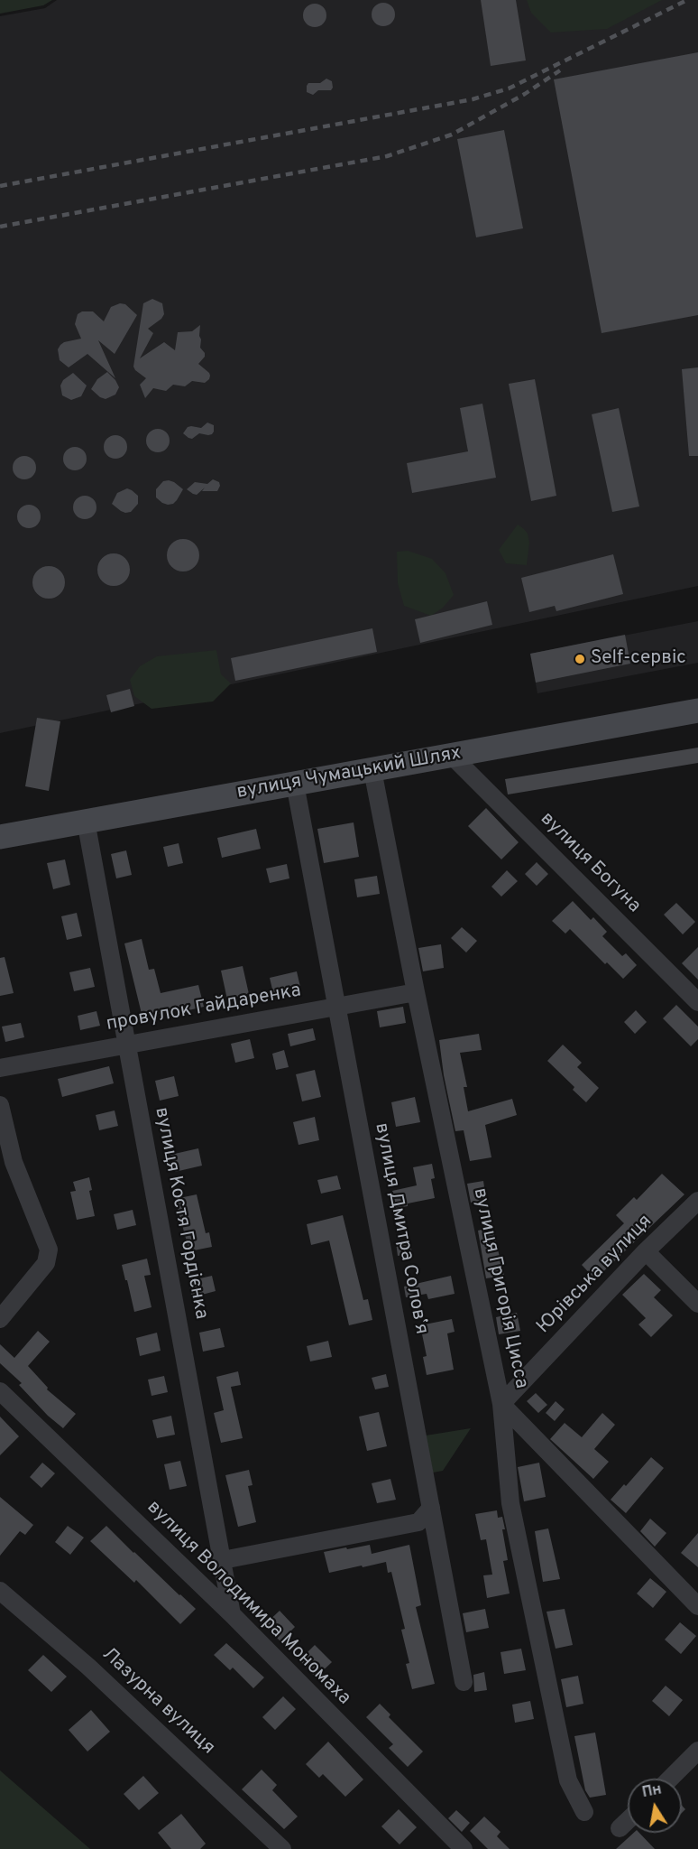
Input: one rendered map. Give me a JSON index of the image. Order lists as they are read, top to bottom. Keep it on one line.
{"streets":{"main road":["вулиця Чумацький Шлях"],"street":["вулиця Богуна","провулок Гайдаренка","вулиця Костя Гордієнка","вулиця Дмитра Соловʼя","Юрівська вулиця","вулиця Григорія Цисса","вулиця Володимира Мономаха","Лазурна вулиця"]},"crossings":[["вулиця Чумацький Шлях","вулиця Богуна"],["вулиця Чумацький Шлях","вулиця Костя Гордієнка"],["вулиця Чумацький Шлях","вулиця Дмитра Соловʼя"],["вулиця Чумацький Шлях","вулиця Григорія Цисса"],["провулок Гайдаренка","вулиця Костя Гордієнка"],["провулок Гайдаренка","вулиця Дмитра Соловʼя"],["провулок Гайдаренка","вулиця Григорія Цисса"],["вулиця Костя Гордієнка","вулиця Володимира Мономаха"],["Юрівська вулиця","вулиця Григорія Цисса"]],"places":["Self-сервіс"],"north":"top"}
